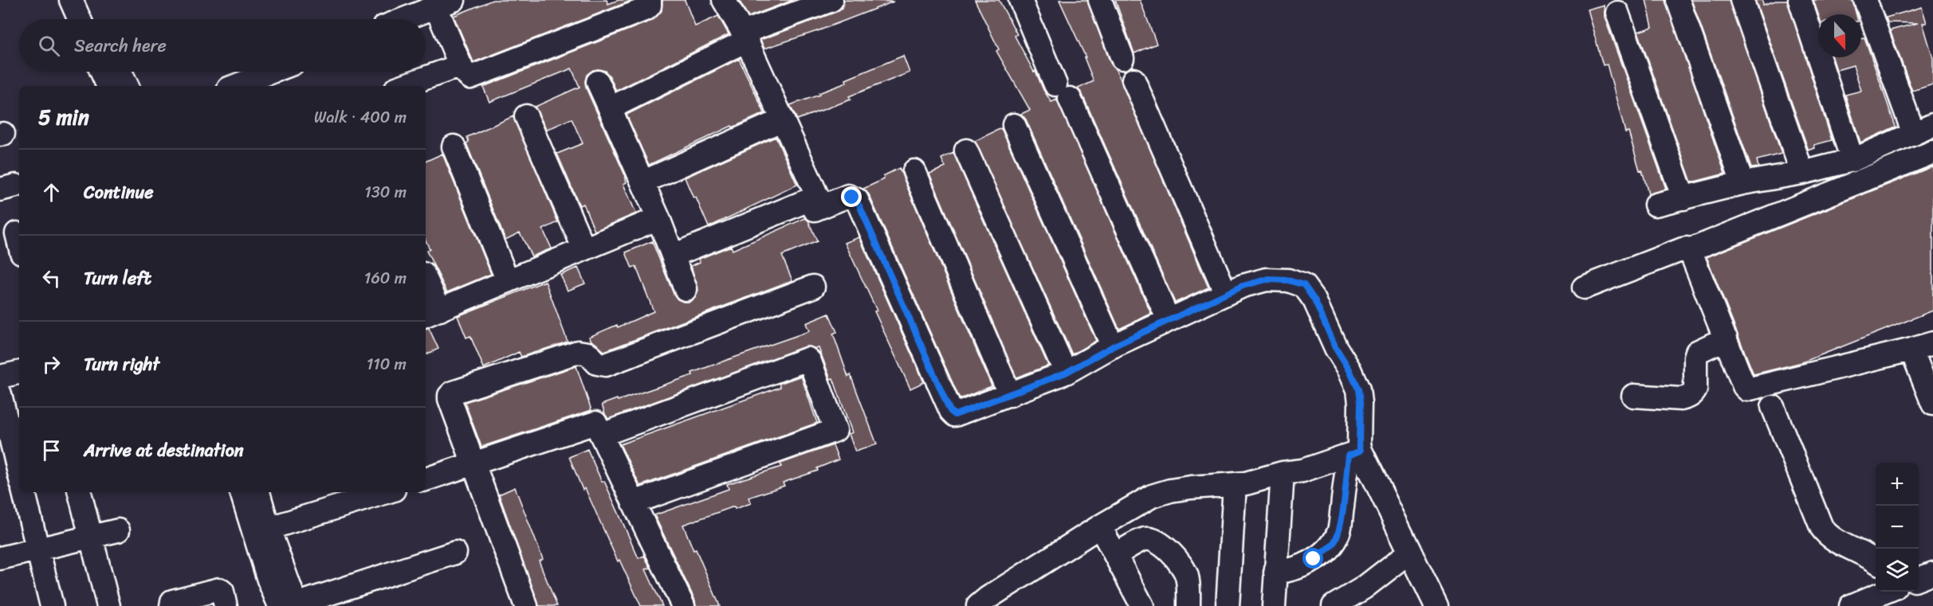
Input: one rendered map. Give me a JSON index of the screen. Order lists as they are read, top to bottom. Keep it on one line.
{"north":"bottom","page":{"search":"Search here","heading":["5 min","Walk · 400 m"],"list":[["Continue","130 m"],["Turn left","160 m"],["Turn right","110 m"],"Arrive at destination"],"map_buttons":["+","−"]}}
